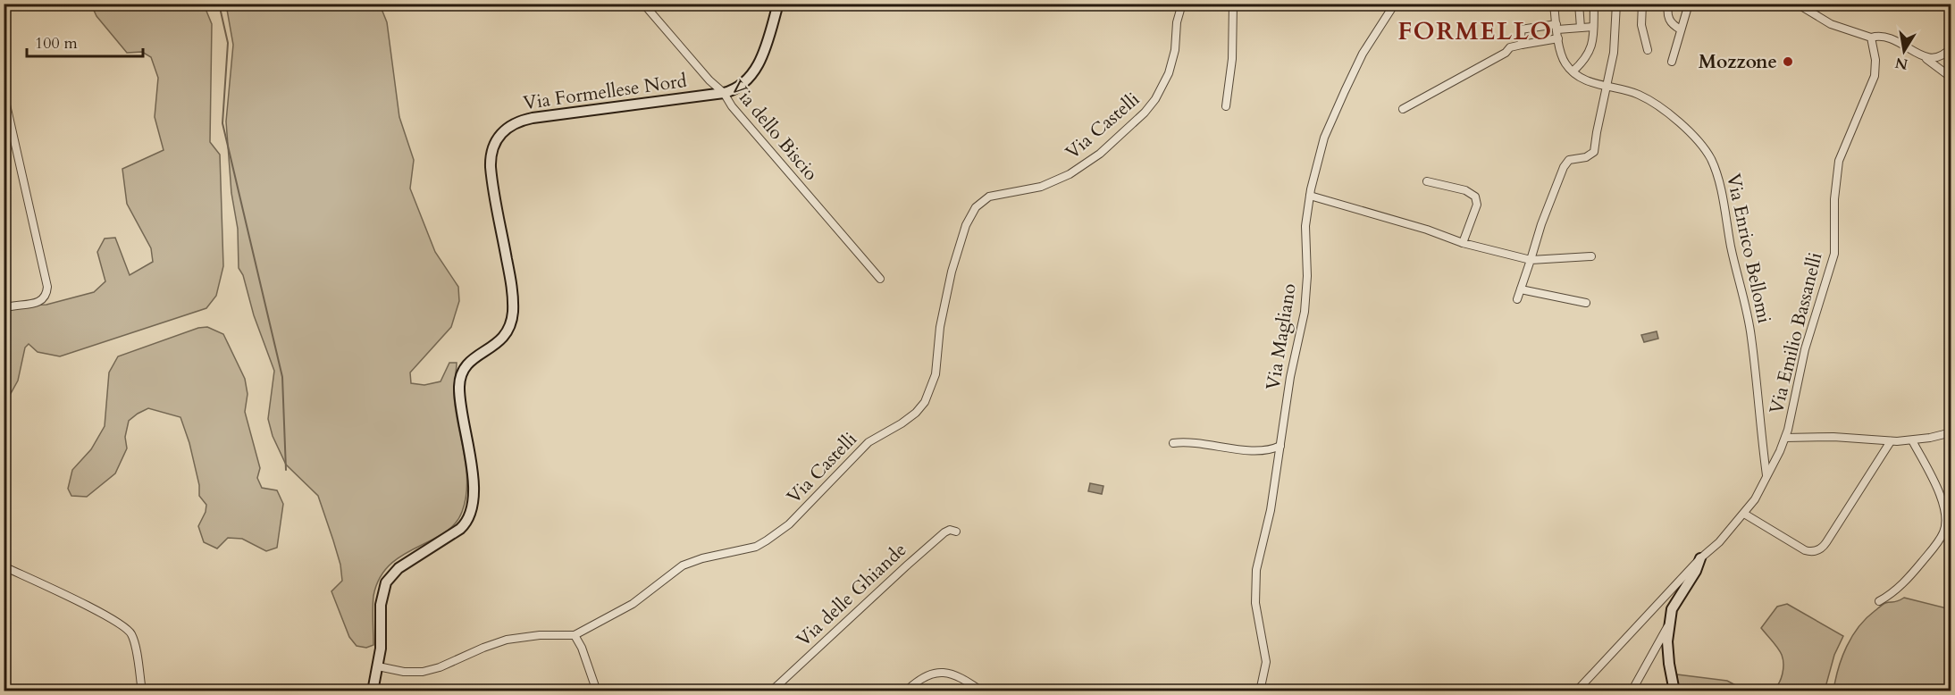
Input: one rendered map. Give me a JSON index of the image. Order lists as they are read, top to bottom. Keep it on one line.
{"streets":{"street":["Via Formellese Nord","Via Castelli","Via dello Biscio","Via Enrico Bellomi","Via Emilio Bassanelli","Via Magliano","Via delle Ghiande"]},"crossings":[["Via Formellese Nord","Via Castelli"],["Via Formellese Nord","Via dello Biscio"],["Via Enrico Bellomi","Via Emilio Bassanelli"]],"districts":["FORMELLO"],"places":["Mozzone"],"scale_bar":"100 m","north":"bottom"}
